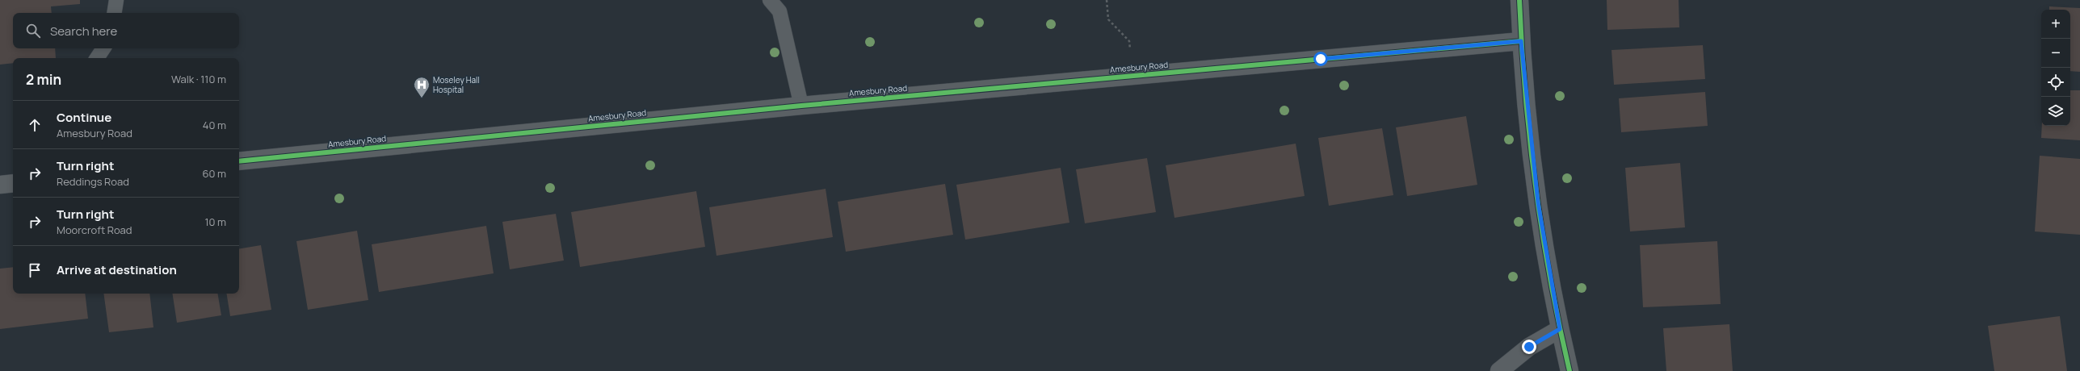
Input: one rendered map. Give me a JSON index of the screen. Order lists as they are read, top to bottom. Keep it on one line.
{"streets":{"street":["Amesbury Road"]},"places":{"hospital":["Moseley Hall Hospital"]},"page":{"map_buttons":["+","−"],"search":"Search here","heading":["2 min","Walk · 110 m"],"list":[["Continue","Amesbury Road","40 m"],["Turn right","Reddings Road","60 m"],["Turn right","Moorcroft Road","10 m"],"Arrive at destination"]}}
